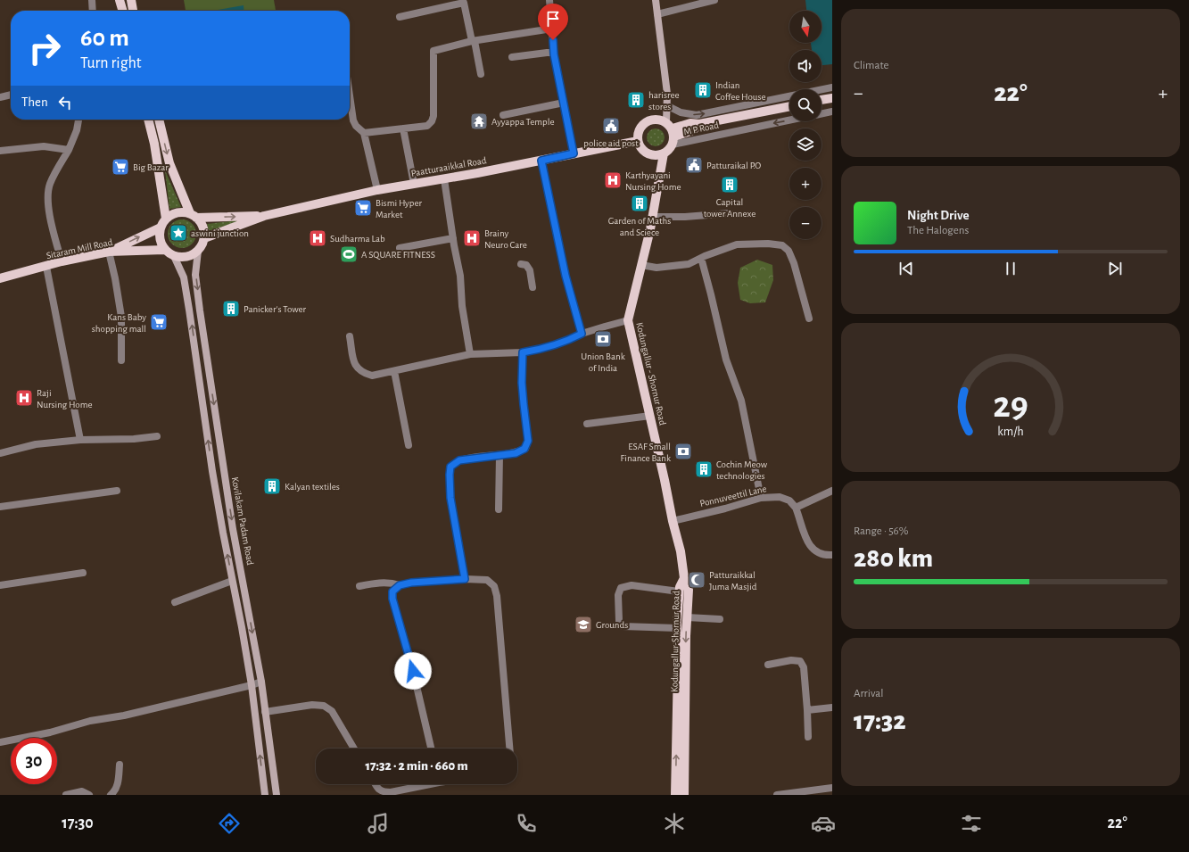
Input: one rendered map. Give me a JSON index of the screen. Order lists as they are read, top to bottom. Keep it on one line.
{"streets":{"main road":["Paatturaaikkal Road","Sitaram Mill Road","Kodungallur - Shornur Road","Kovilakam Padam Road","Kodungallur-Shornur Road"],"street":["M P Road","Ponnuveettil Lane"]},"crossings":[["M P Road","Paatturaaikkal Road"],["M P Road","Kodungallur - Shornur Road"],["Paatturaaikkal Road","Kodungallur - Shornur Road"],["Sitaram Mill Road","Kovilakam Padam Road"],["Kodungallur - Shornur Road","Ponnuveettil Lane"],["Kodungallur - Shornur Road","Kodungallur-Shornur Road"]],"places":{"building":["Indian Coffee House","harisree stores","Capital tower Annexe","Garden of Maths and Sciece","Panicker's Tower","Cochin Meow technologies","Kalyan textiles"],"temple":["Ayyappa Temple"],"public building":["police aid post","Patturaikal P.O"],"supermarket":["Big Bazar","Bismi Hyper Market","Kans Baby shopping mall"],"hospital":["Karthyayani Nursing Home","Sudharma Lab","Brainy Neuro Care","Raji Nursing Home"],"place":["aswini junction"],"sports":["A SQUARE FITNESS"],"bank":["Union Bank of India","ESAF Small Finance Bank"],"mosque":["Patturaikkal Juma Masjid"],"school or university":["Grounds"]},"north":"bottom","page":{"tile":["Climate",["Range · 56%","280 km"],["Arrival","17:32"]],"map_buttons":["+","−"],"turn":["60 m","Turn right"],"heat":["−","22°","+"],"then":"Then","song":["Night Drive","The Halogens"],"limit":"30","trip":"17:32 · 2 min · 660 m","tabs":["17:30","22°"],"gauge":["29","km/h"]}}
